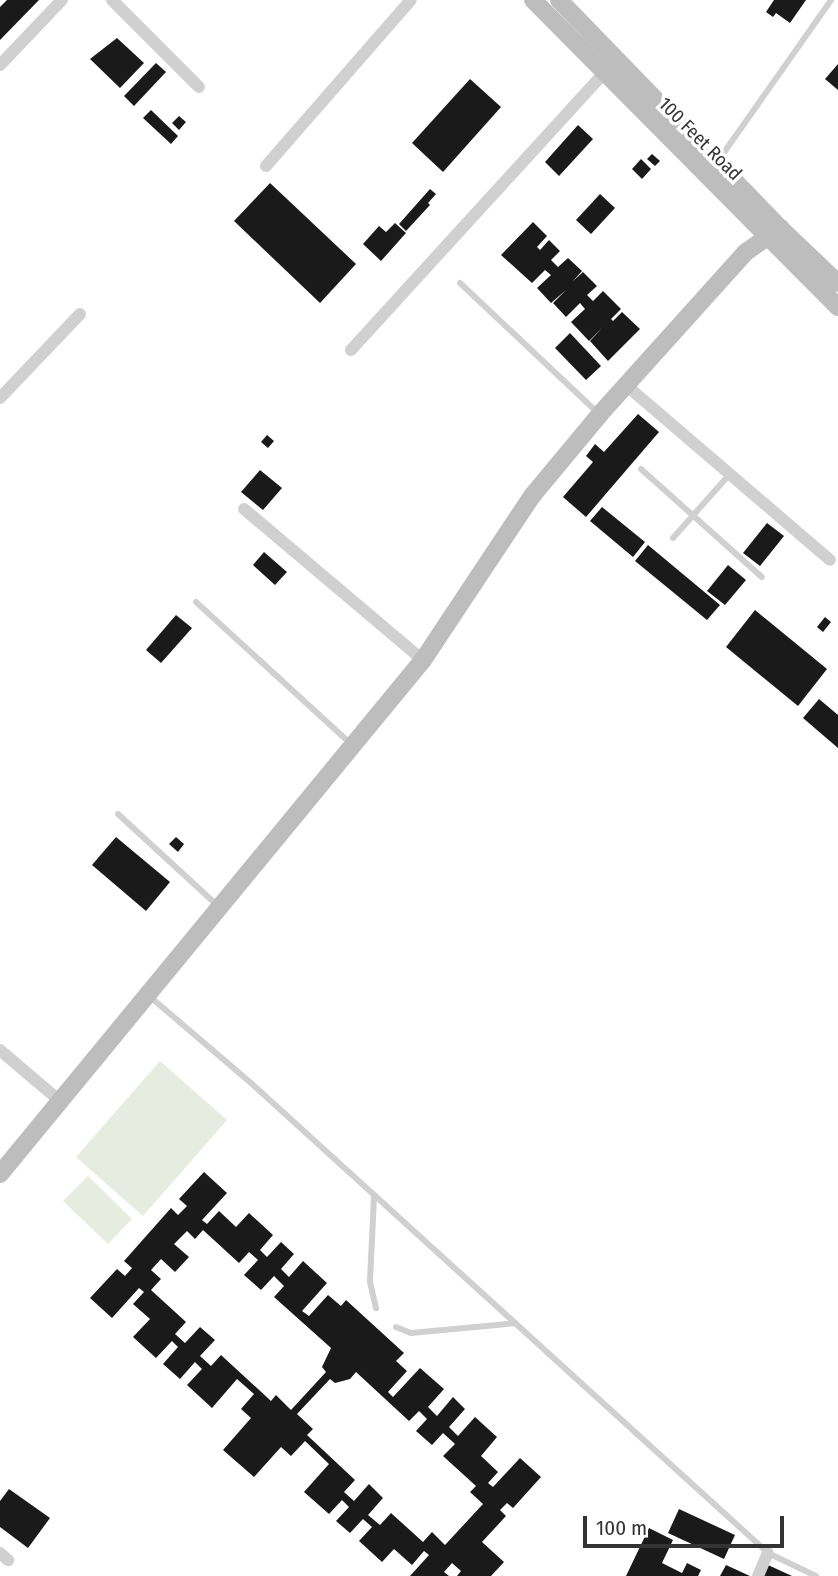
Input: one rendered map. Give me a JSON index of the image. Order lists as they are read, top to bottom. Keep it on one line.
{"streets":{"street":["100 Feet Road"]},"scale_bar":"100 m"}
